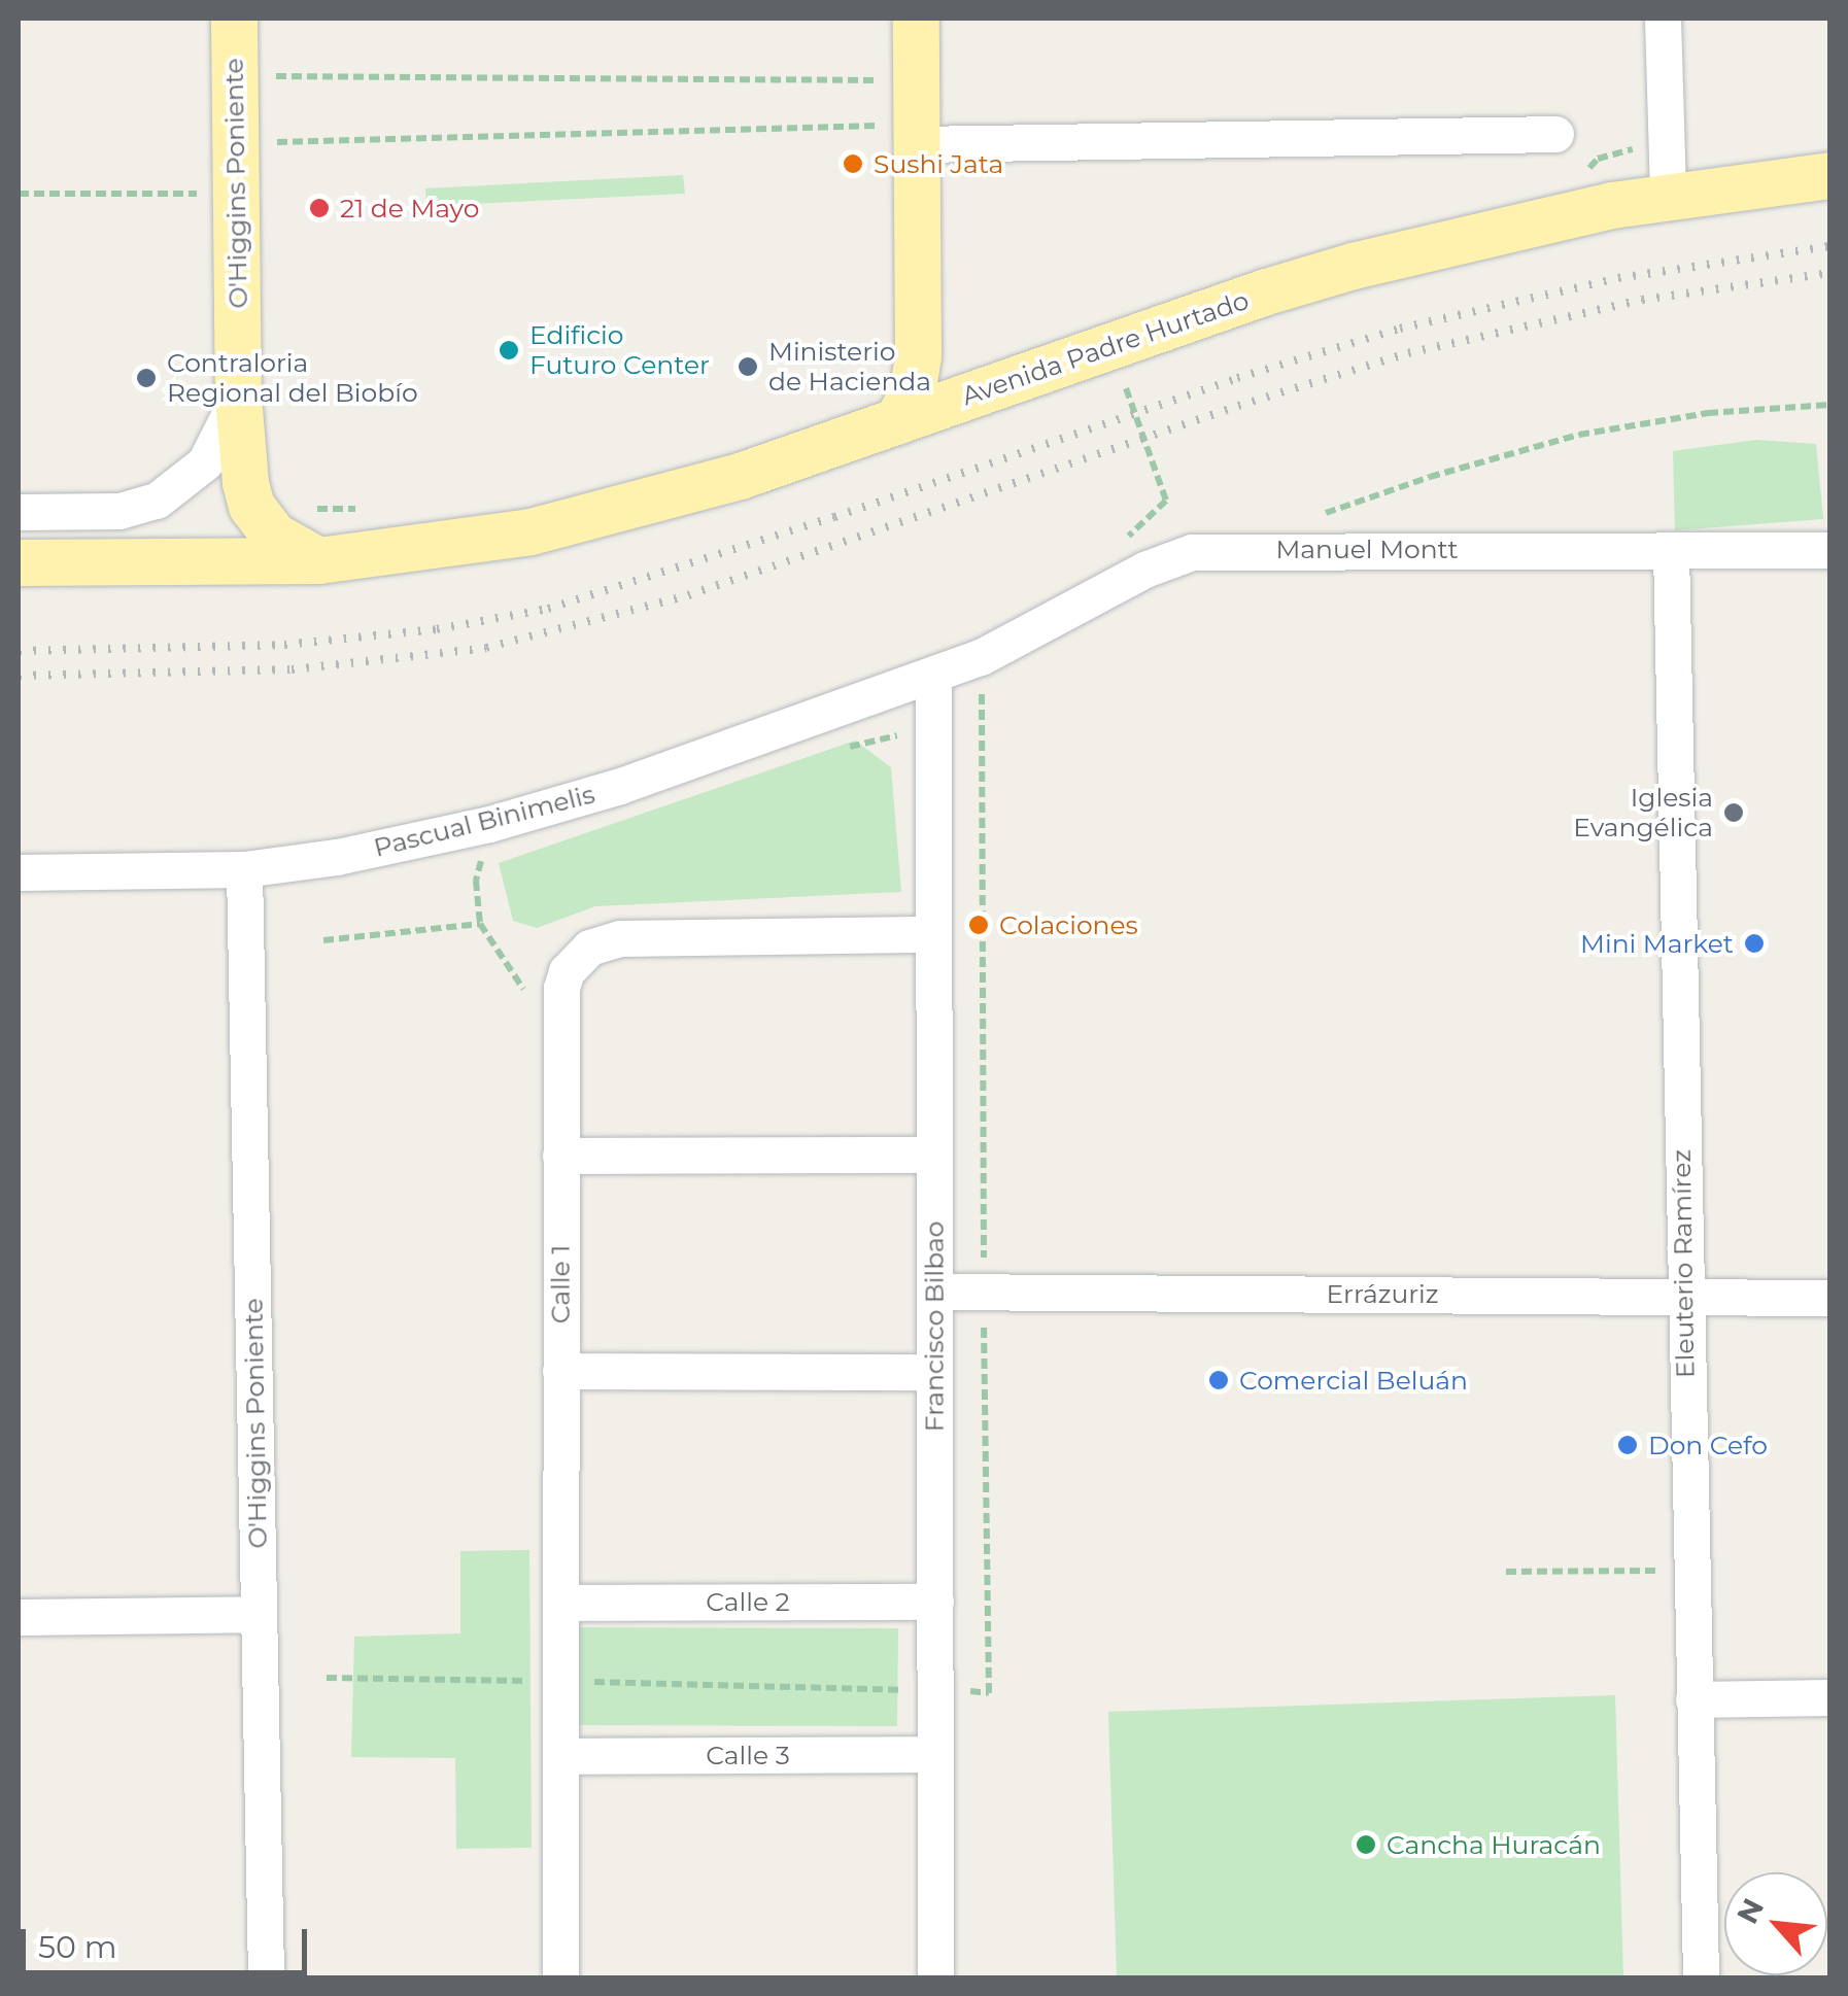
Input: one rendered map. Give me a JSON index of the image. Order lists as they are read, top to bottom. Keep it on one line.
{"streets":{"main road":["O'Higgins Poniente","Avenida Padre Hurtado"],"street":["Manuel Montt","Pascual Binimelis","Eleuterio Ramírez","Calle 1","Errázuriz","Francisco Bilbao","Calle 2","Calle 3"]},"crossings":[["O'Higgins Poniente","Avenida Padre Hurtado"],["O'Higgins Poniente","Pascual Binimelis"],["Manuel Montt","Pascual Binimelis"],["Manuel Montt","Eleuterio Ramírez"],["Manuel Montt","Francisco Bilbao"],["Pascual Binimelis","Francisco Bilbao"],["Eleuterio Ramírez","Errázuriz"],["Calle 1","Francisco Bilbao"],["Calle 1","Calle 2"],["Calle 1","Calle 3"],["Errázuriz","Francisco Bilbao"],["Francisco Bilbao","Calle 2"],["Francisco Bilbao","Calle 3"]],"places":["Sushi Jata","21 de Mayo","Edificio Futuro Center","Ministerio de Hacienda","Contraloria Regional del Biobío","Iglesia Evangélica","Colaciones","Mini Market","Comercial Beluán","Don Cefo","Cancha Huracán"],"scale_bar":"50 m","north":"top left"}
